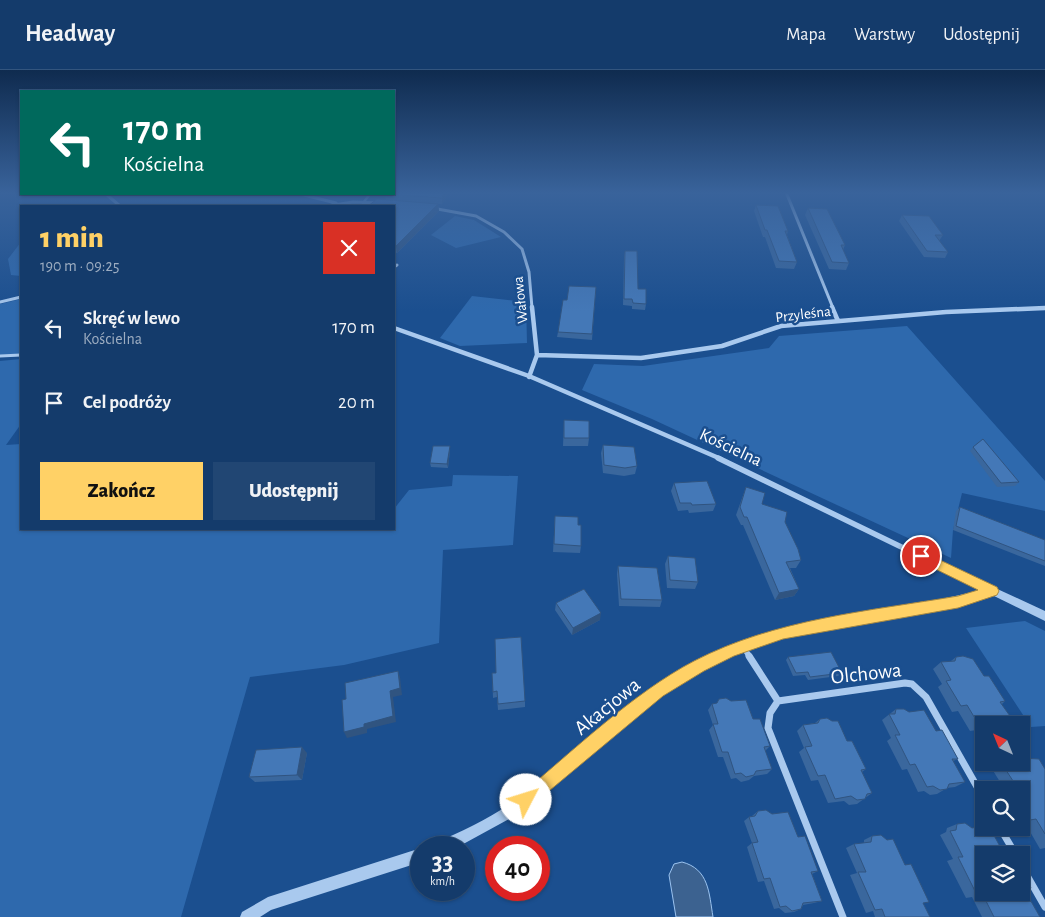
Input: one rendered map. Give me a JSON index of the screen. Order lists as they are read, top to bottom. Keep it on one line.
{"streets":{"street":["Wałowa","Przyleśna","Kościelna","Olchowa","Akacjowa"]},"crossings":[["Wałowa","Przyleśna"],["Wałowa","Kościelna"],["Kościelna","Akacjowa"]],"north":"top left","page":{"header":"Headway","nav":["Mapa","Warstwy","Udostępnij"],"turn":["170 m","Kościelna"],"heading":["1 min","190 m · 09:25"],"list":[{"name":"Skręć w lewo","note":"Kościelna","value":"170 m"},{"name":"Cel podróży","value":"20 m"}],"buttons":["Zakończ","Udostępnij"],"speed":"33 km/h","limit":"40"}}
